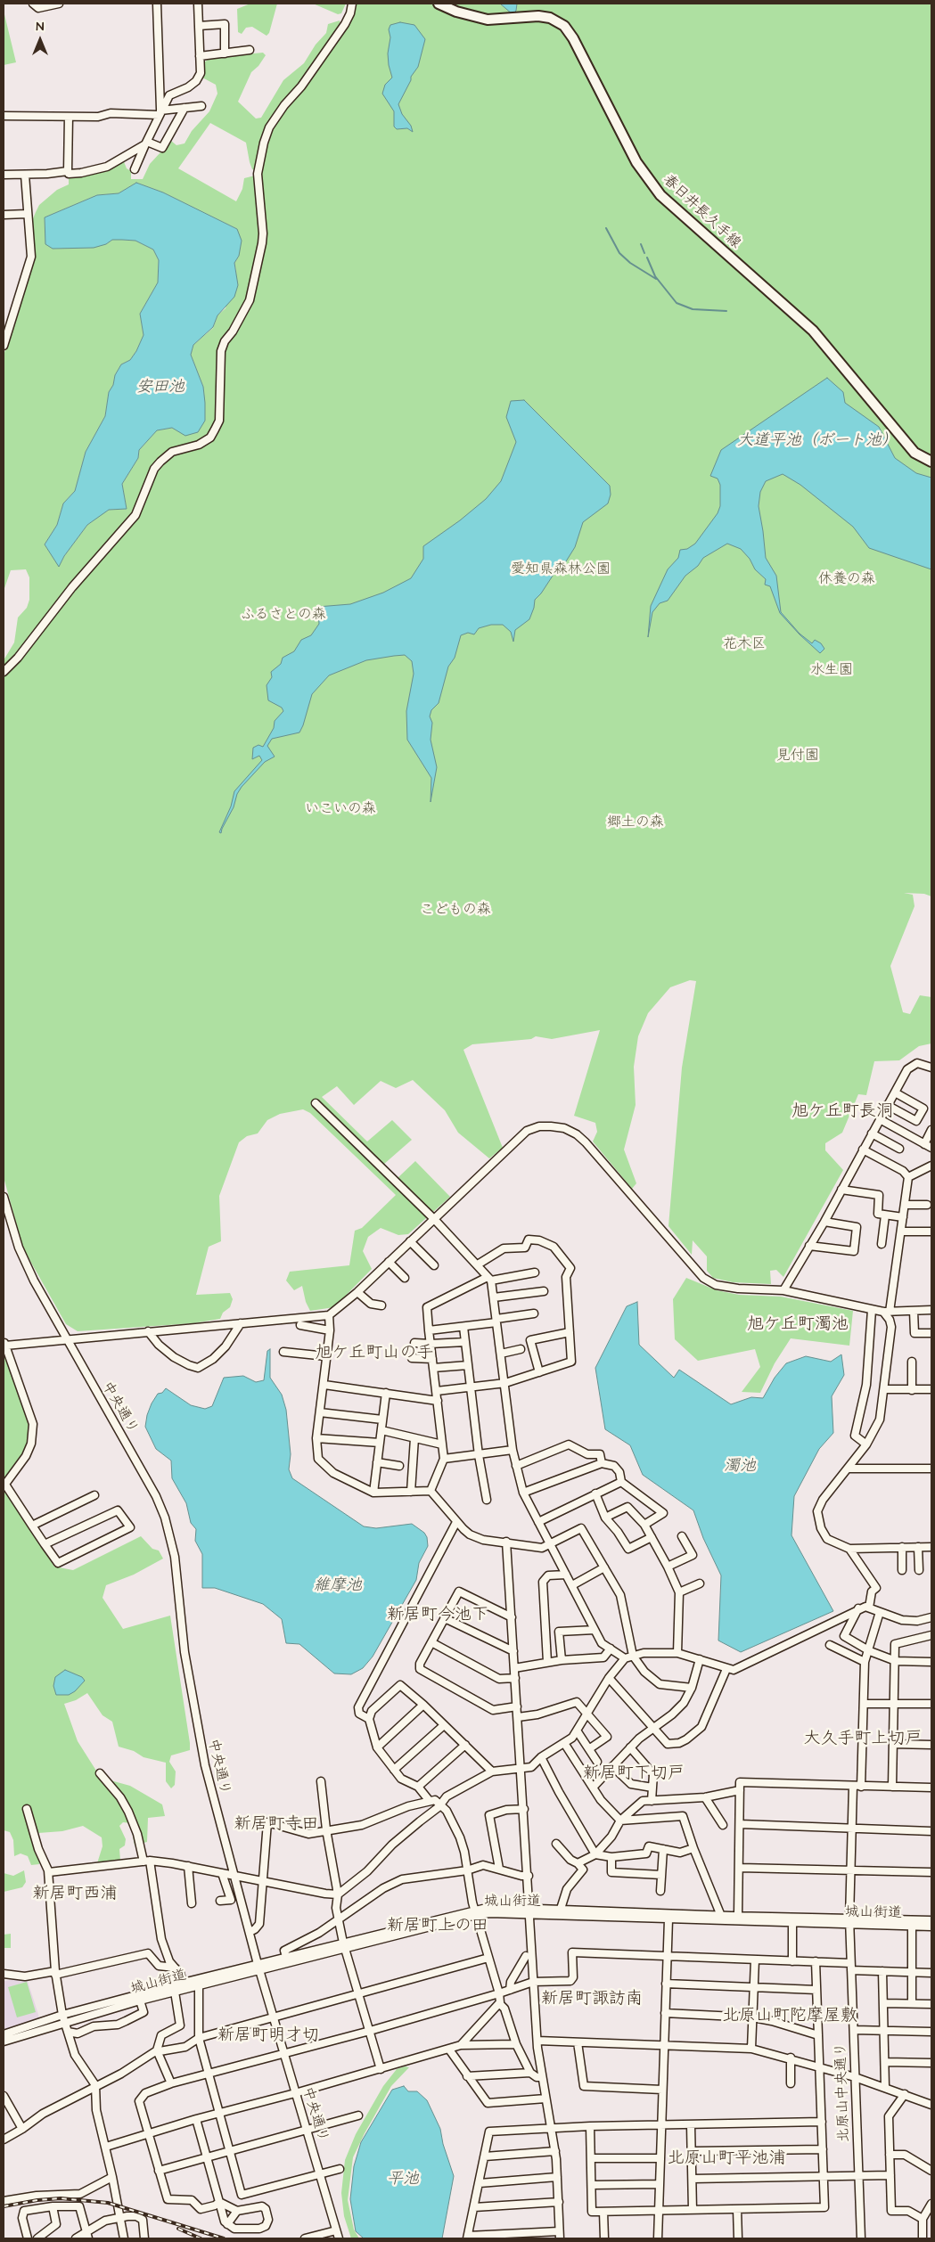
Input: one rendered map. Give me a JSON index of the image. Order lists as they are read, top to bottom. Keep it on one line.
{"streets":{"main road":["春日井長久手線"],"street":["中央通り","城山街道","北原山中央通り"]},"crossings":[["中央通り","城山街道"],["城山街道","北原山中央通り"]],"districts":["旭ケ丘町長洞","旭ケ丘町濁池","旭ケ丘町山の手","新居町今池下","大久手町上切戸","新居町下切戸","新居町寺田","新居町西浦","新居町上の田","新居町諏訪南","北原山町陀摩屋敷","新居町明才切","北原山町平池浦"],"water":["安田池","大道平池（ボート池）","濁池","維摩池","平池"],"parks":["愛知県森林公園","休養の森","ふるさとの森","花木区","水生園","見付園","いこいの森","郷土の森","こどもの森"],"north":"top"}
